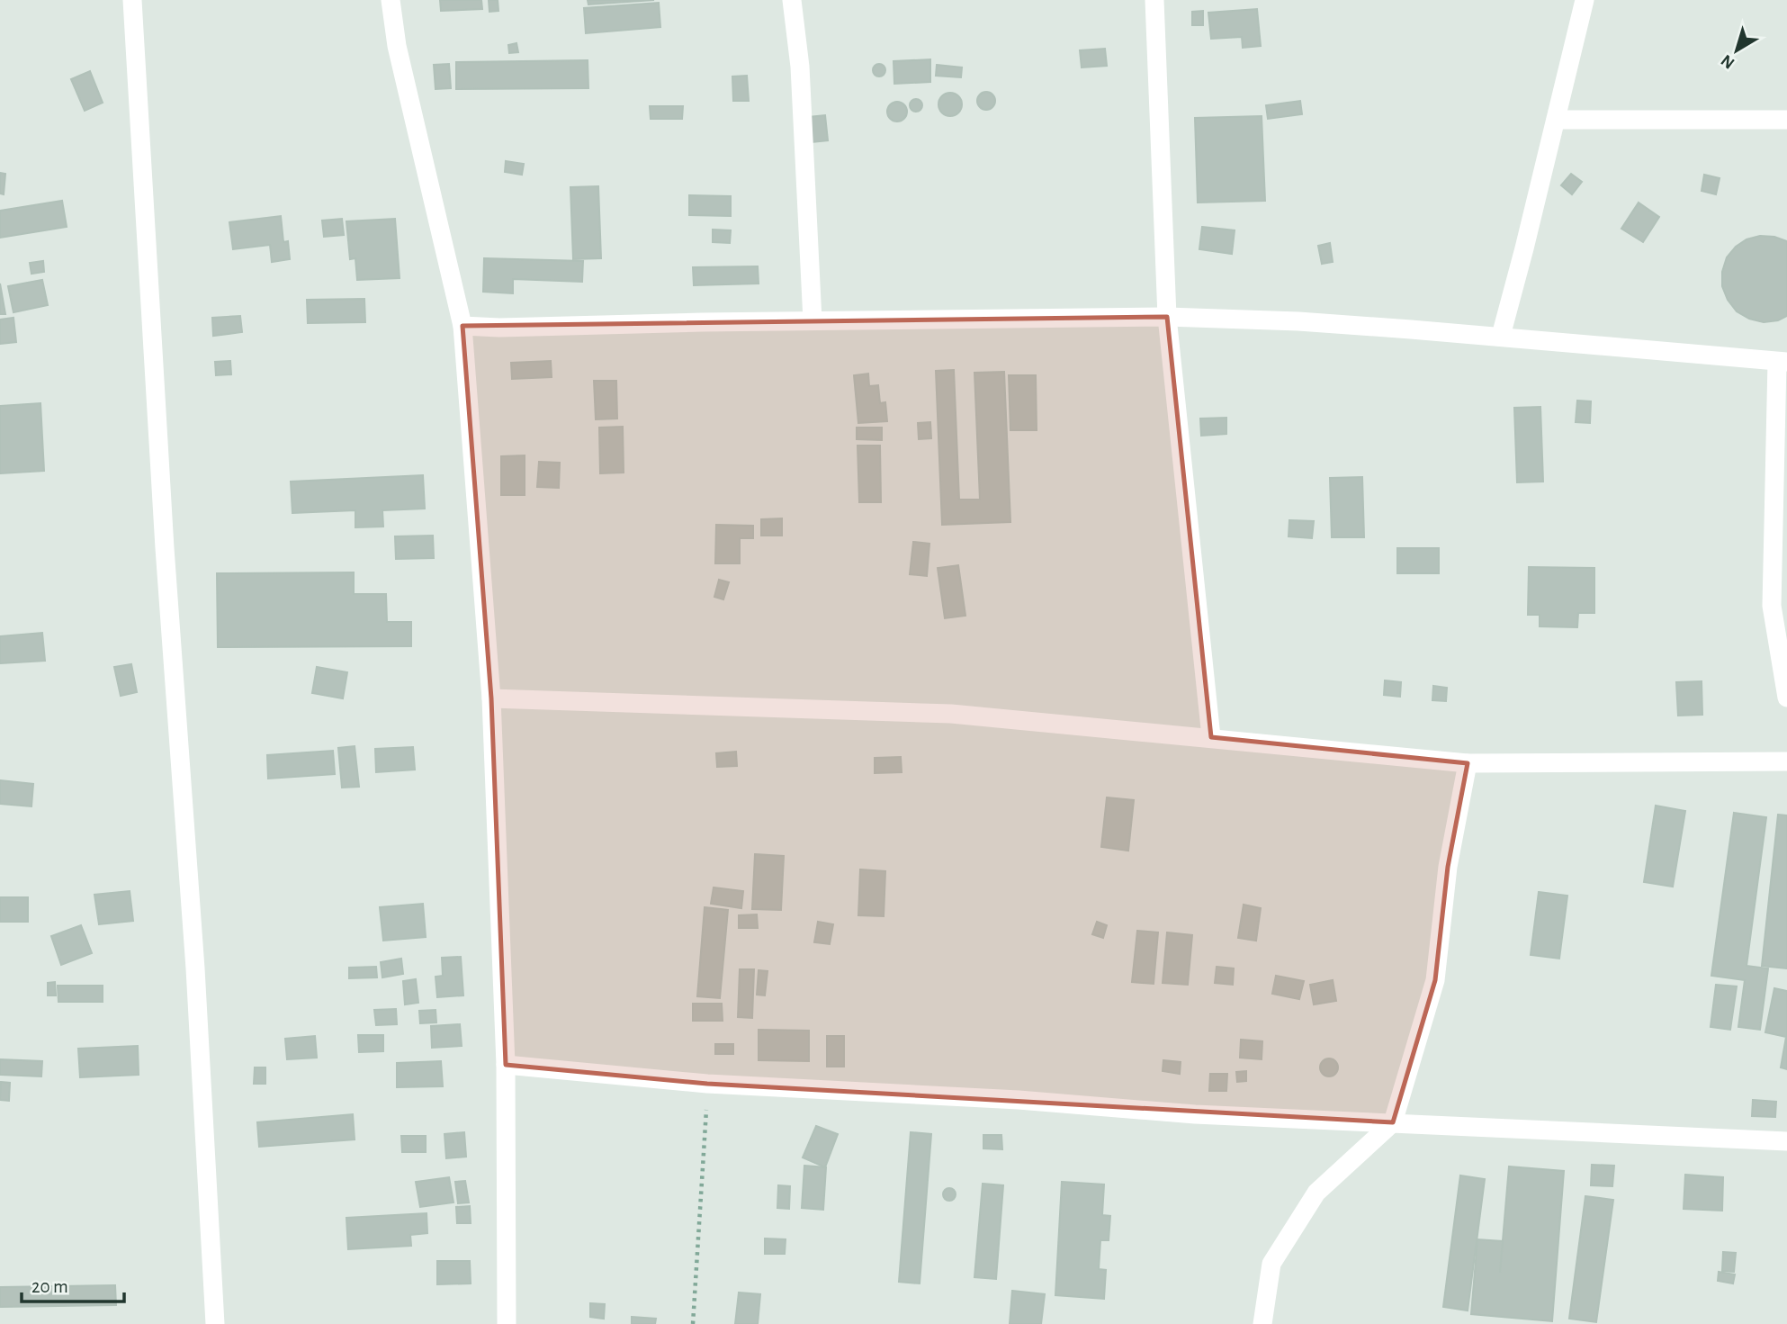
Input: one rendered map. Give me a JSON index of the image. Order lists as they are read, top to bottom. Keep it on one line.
{"scale_bar":"20 m","north":"bottom left"}
